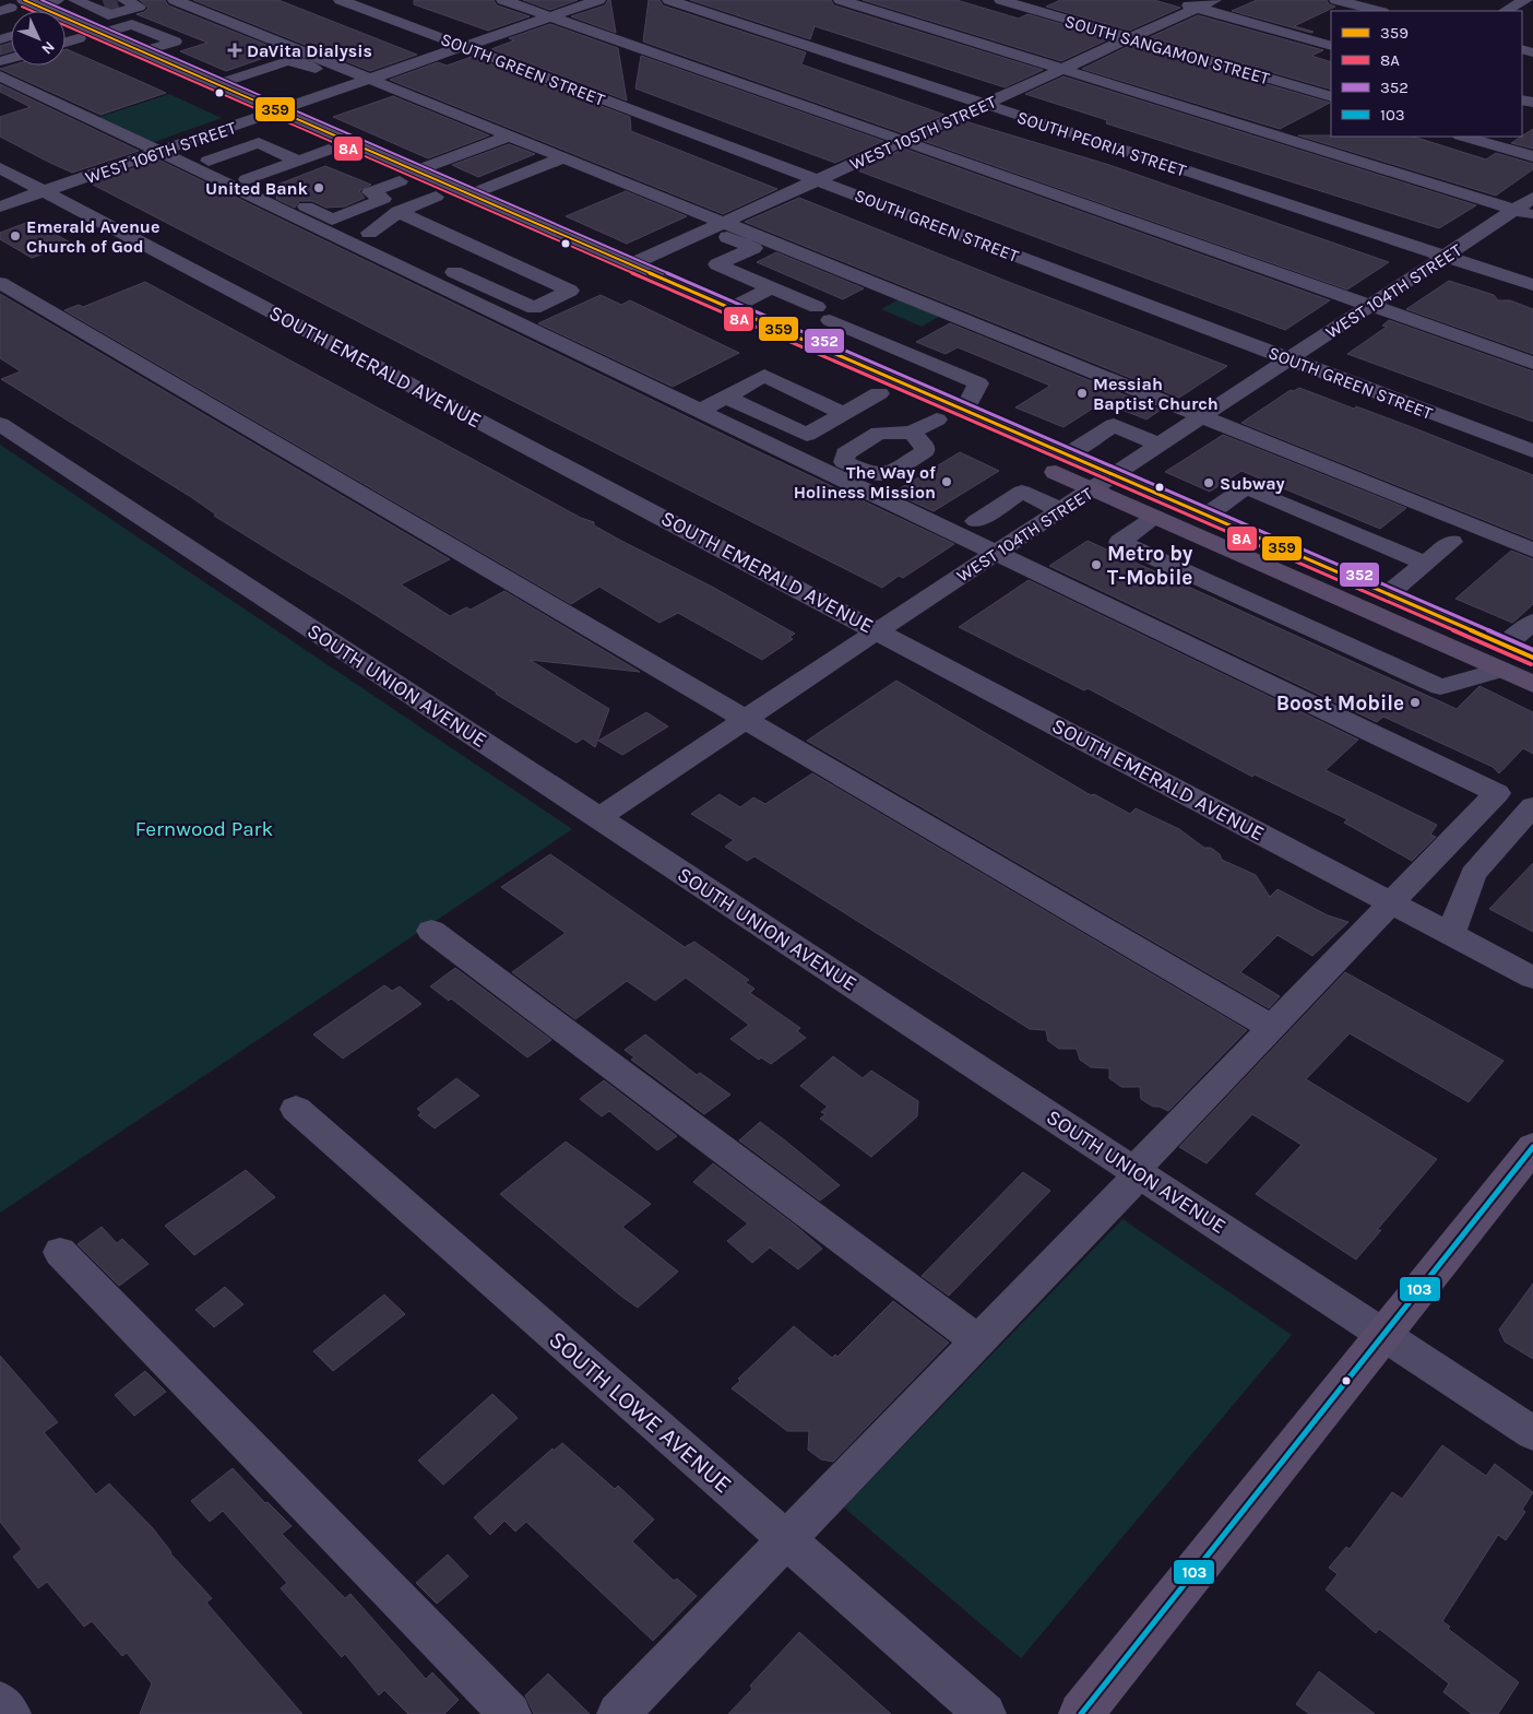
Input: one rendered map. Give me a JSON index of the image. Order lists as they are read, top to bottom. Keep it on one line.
{"streets":{"street":["SOUTH SANGAMON STREET","SOUTH GREEN STREET","WEST 105TH STREET","SOUTH PEORIA STREET","WEST 106TH STREET","WEST 104TH STREET","SOUTH EMERALD AVENUE","SOUTH UNION AVENUE","SOUTH LOWE AVENUE"]},"crossings":[["SOUTH SANGAMON STREET","WEST 105TH STREET"],["SOUTH GREEN STREET","WEST 105TH STREET"],["SOUTH GREEN STREET","WEST 106TH STREET"],["SOUTH GREEN STREET","WEST 104TH STREET"],["WEST 105TH STREET","SOUTH PEORIA STREET"],["SOUTH PEORIA STREET","WEST 104TH STREET"],["WEST 106TH STREET","SOUTH EMERALD AVENUE"],["WEST 104TH STREET","SOUTH EMERALD AVENUE"],["WEST 104TH STREET","SOUTH UNION AVENUE"]],"parks":["Fernwood Park"],"places":{"health":["DaVita Dialysis"],"other":["United Bank","Emerald Avenue Church of God","Messiah Baptist Church","The Way of Holiness Mission","Subway","Metro by T-Mobile","Boost Mobile"]},"lines":["transit line 359","transit line 352","transit line 8A","transit line 103"],"legend":["359","8A","352","103"],"north":"bottom right"}
